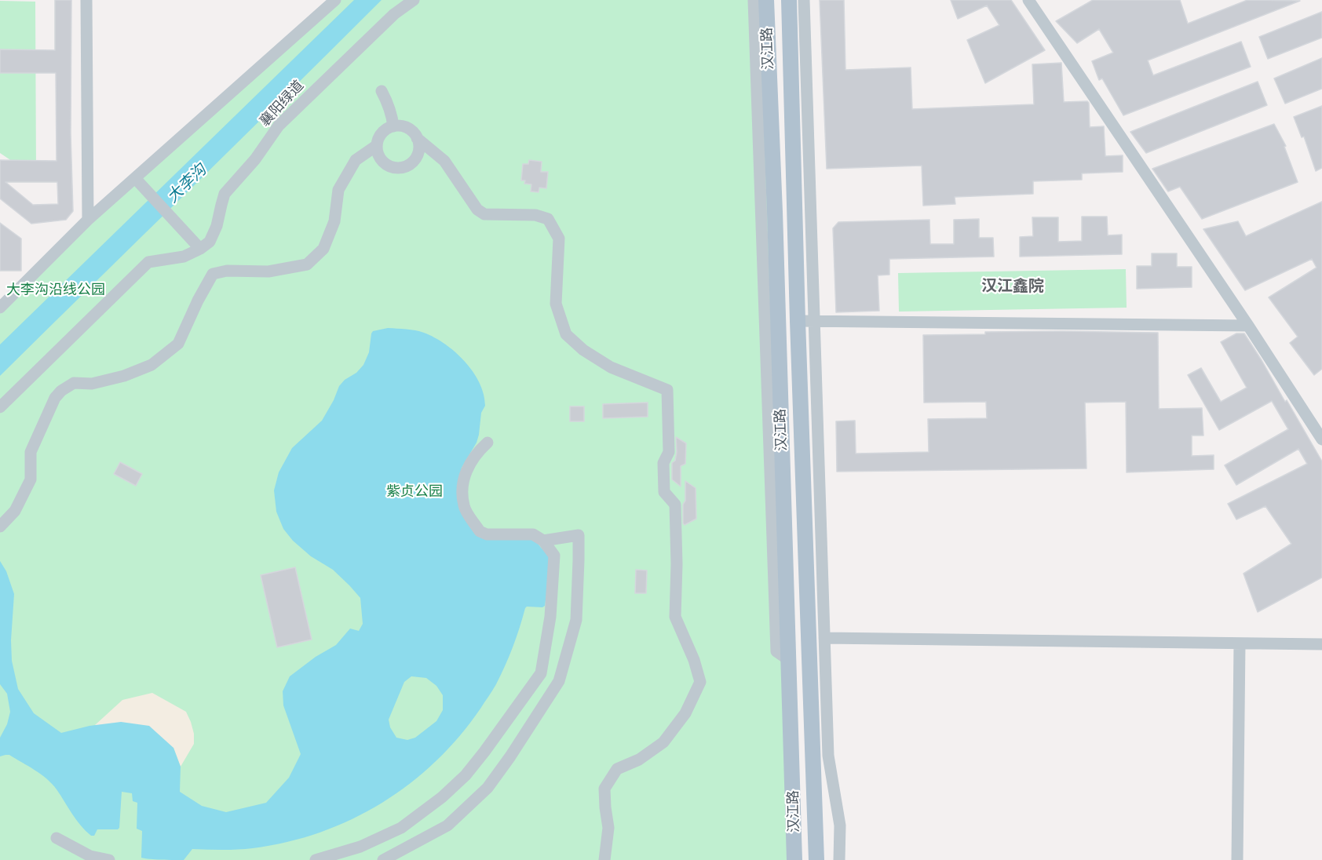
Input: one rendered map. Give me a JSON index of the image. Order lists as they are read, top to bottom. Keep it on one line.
{"streets":{"main road":["汉江路"],"street":["襄阳绿道"]},"districts":["汉江鑫院"],"water":["大李沟"],"parks":["大李沟沿线公园","紫贞公园"]}
